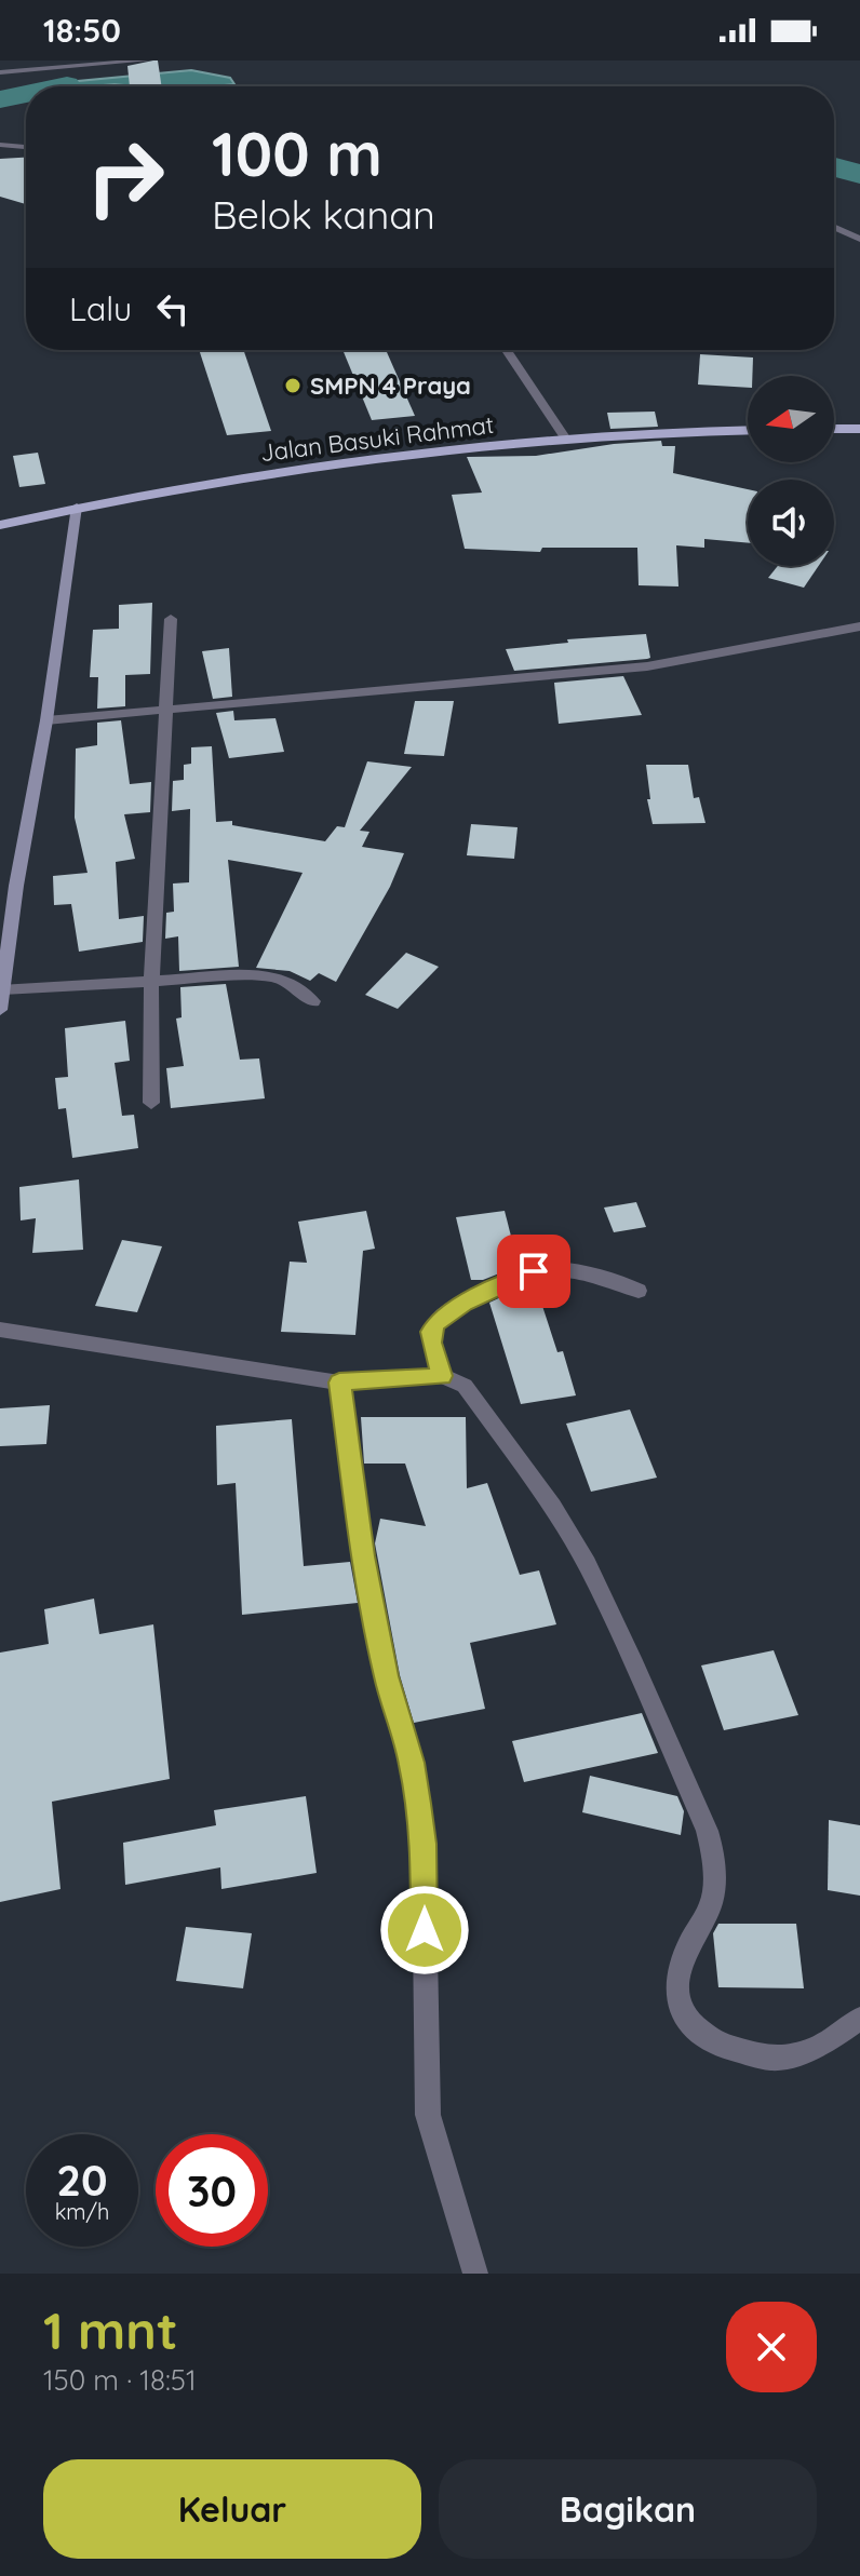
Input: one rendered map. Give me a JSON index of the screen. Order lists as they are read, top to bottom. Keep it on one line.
{"streets":{"main road":["Jalan Basuki Rahmat"]},"places":["SMPN 4 Praya"],"north":"left","page":{"status":"18:50","turn":["100 m","Belok kanan"],"then":"Lalu","speed":"20 km/h","limit":"30","heading":["1 mnt","150 m · 18:51"],"buttons":["Keluar","Bagikan"]}}
